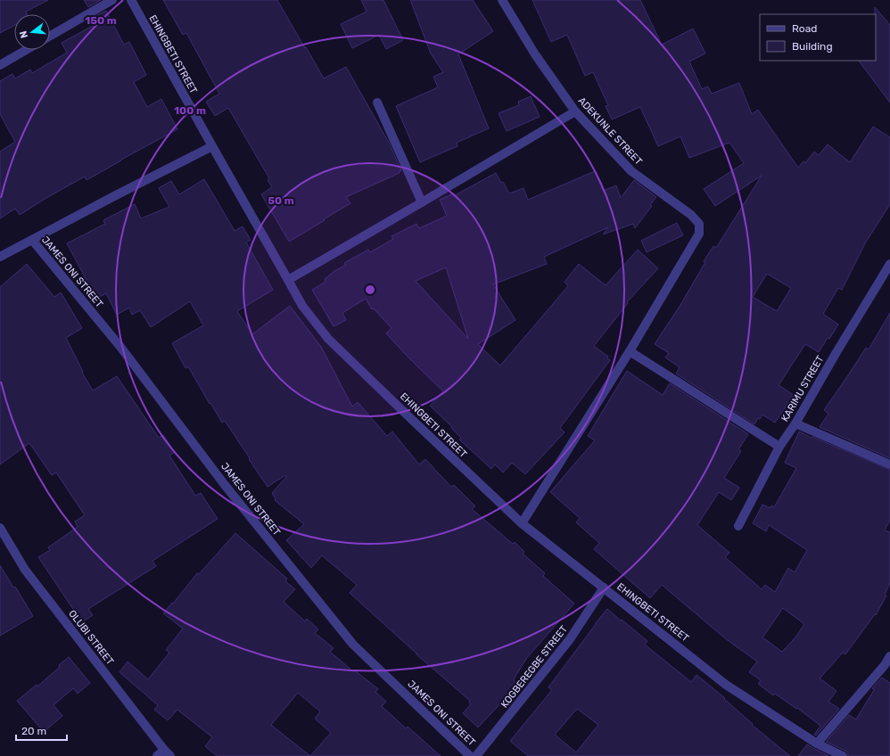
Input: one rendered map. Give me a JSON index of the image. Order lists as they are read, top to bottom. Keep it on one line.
{"streets":{"street":["EHINGBETI STREET","ADEKUNLE STREET","JAMES ONI STREET","KARIMU STREET","OLUBI STREET","KOGBEREGBE STREET"]},"crossings":[["EHINGBETI STREET","KOGBEREGBE STREET"]],"legend":["Road","Building"],"scale_bar":"20 m","north":"left","rings":["150 m","100 m","50 m"]}
